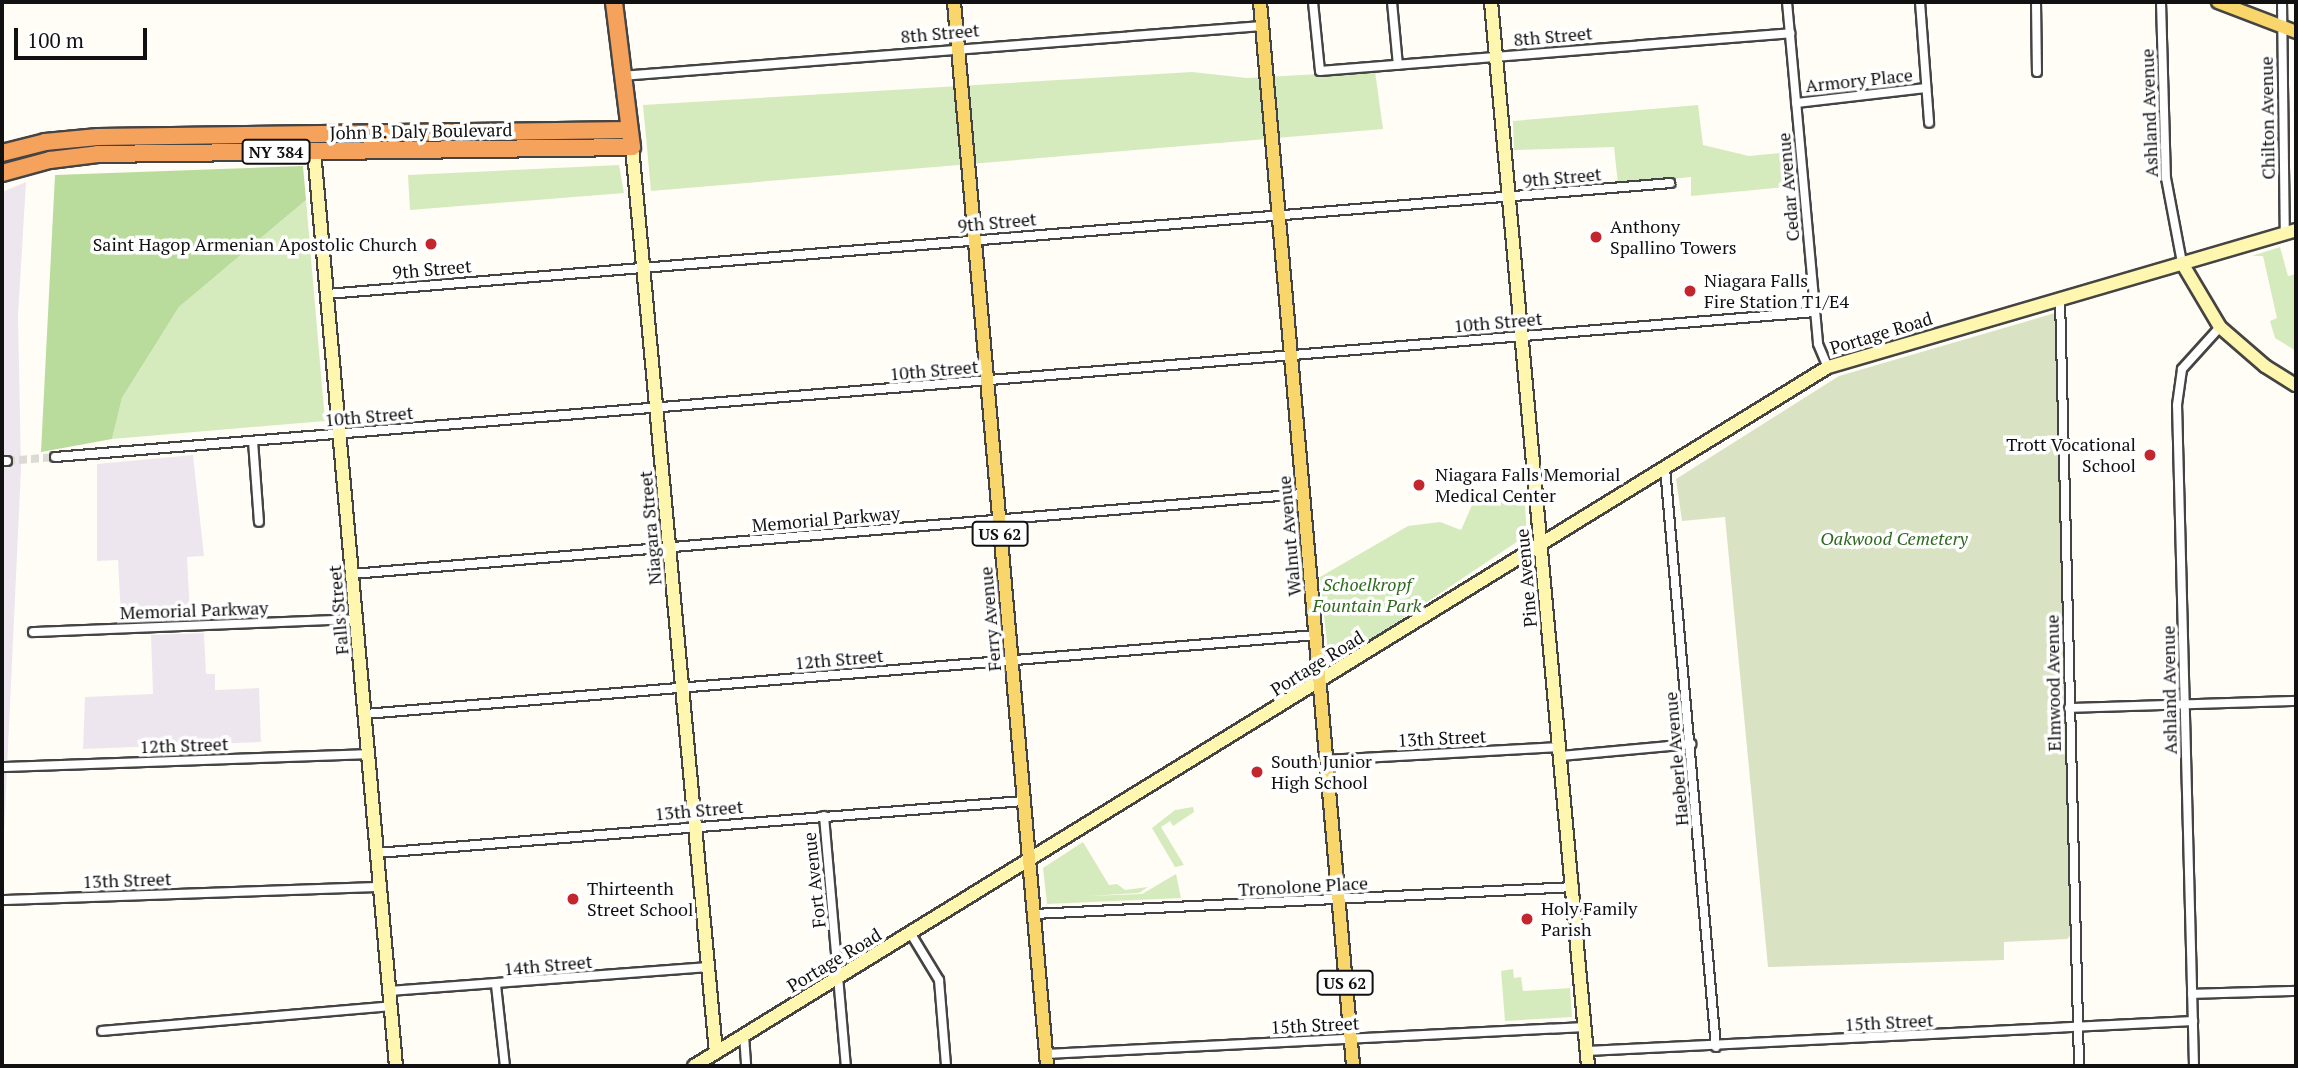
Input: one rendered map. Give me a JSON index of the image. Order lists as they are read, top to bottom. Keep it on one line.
{"streets":{"highway":["John B. Daly Boulevard","NY 384","Niagara Street"],"main road":["US 62","Walnut Avenue","Ferry Avenue"],"street":["8th Street","Armory Place","Ashland Avenue","Chilton Avenue","9th Street","Cedar Avenue","10th Street","Portage Road","Memorial Parkway","Pine Avenue","Falls Street","12th Street","Elmwood Avenue","13th Street","Haeberle Avenue","Fort Avenue","Tronolone Place","14th Street","15th Street"]},"crossings":[["8th Street","Cedar Avenue"],["8th Street","Niagara Street"],["8th Street","Walnut Avenue"],["8th Street","Pine Avenue"],["8th Street","Ferry Avenue"],["Armory Place","Cedar Avenue"],["Ashland Avenue","Portage Road"],["Ashland Avenue","15th Street"],["Chilton Avenue","Portage Road"],["John B. Daly Boulevard","Niagara Street"],["John B. Daly Boulevard","Falls Street"],["9th Street","Niagara Street"],["9th Street","Walnut Avenue"],["9th Street","Pine Avenue"],["9th Street","Falls Street"],["9th Street","Ferry Avenue"],["Cedar Avenue","10th Street"],["Cedar Avenue","Portage Road"],["10th Street","Niagara Street"],["10th Street","Walnut Avenue"],["10th Street","Pine Avenue"],["10th Street","Falls Street"],["10th Street","Ferry Avenue"],["Portage Road","Niagara Street"],["Portage Road","Walnut Avenue"],["Portage Road","Pine Avenue"],["Portage Road","Ferry Avenue"],["Portage Road","Elmwood Avenue"],["Portage Road","Haeberle Avenue"],["Portage Road","Fort Avenue"],["Memorial Parkway","Niagara Street"],["Memorial Parkway","Walnut Avenue"],["Memorial Parkway","Falls Street"],["Memorial Parkway","Ferry Avenue"],["Niagara Street","12th Street"],["Niagara Street","13th Street"],["Niagara Street","14th Street"],["Walnut Avenue","12th Street"],["Walnut Avenue","13th Street"],["Walnut Avenue","Tronolone Place"],["Walnut Avenue","15th Street"],["Pine Avenue","13th Street"],["Pine Avenue","Tronolone Place"],["Pine Avenue","15th Street"],["Falls Street","12th Street"],["Falls Street","13th Street"],["Falls Street","14th Street"],["Ferry Avenue","12th Street"],["Ferry Avenue","13th Street"],["Ferry Avenue","Tronolone Place"],["Ferry Avenue","15th Street"],["Elmwood Avenue","15th Street"],["13th Street","Haeberle Avenue"],["13th Street","Fort Avenue"],["Haeberle Avenue","15th Street"]],"parks":["Oakwood Cemetery","Schoelkropf Fountain Park"],"places":["Anthony Spallino Towers","Saint Hagop Armenian Apostolic Church","Niagara Falls Fire Station T1/E4","Trott Vocational School","Niagara Falls Memorial Medical Center","South Junior High School","Thirteenth Street School","Holy Family Parish"],"scale_bar":"100 m"}
